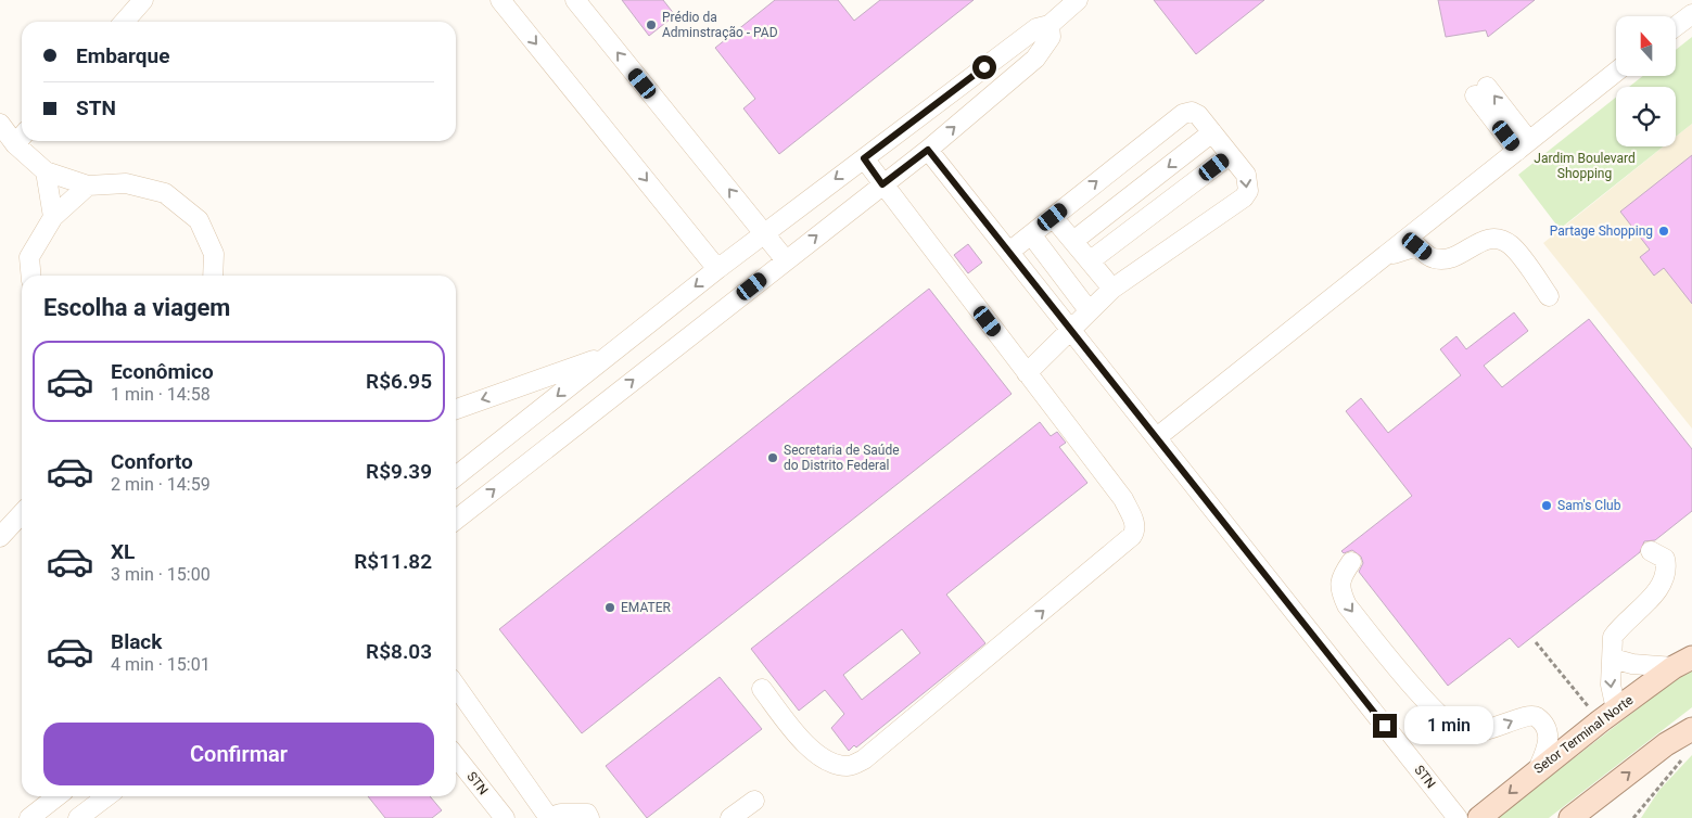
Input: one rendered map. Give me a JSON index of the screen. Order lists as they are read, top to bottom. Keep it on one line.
{"streets":{"main road":["Setor Terminal Norte"],"street":["STN"]},"parks":["Jardim Boulevard Shopping"],"places":["Prédio da Adminstração - PAD","Partage Shopping","Secretaria de Saúde do Distrito Federal","Sam's Club","EMATER"],"north":"top","page":{"banner":["Embarque","STN"],"heading":"Escolha a viagem","list":[{"name":"Econômico","note":"1 min · 14:58","value":"R$6.95"},{"name":"Conforto","note":"2 min · 14:59","value":"R$9.39"},{"name":"XL","note":"3 min · 15:00","value":"R$11.82"},{"name":"Black","note":"4 min · 15:01","value":"R$8.03"}],"bubble":"1 min","buttons":"Confirmar"}}
